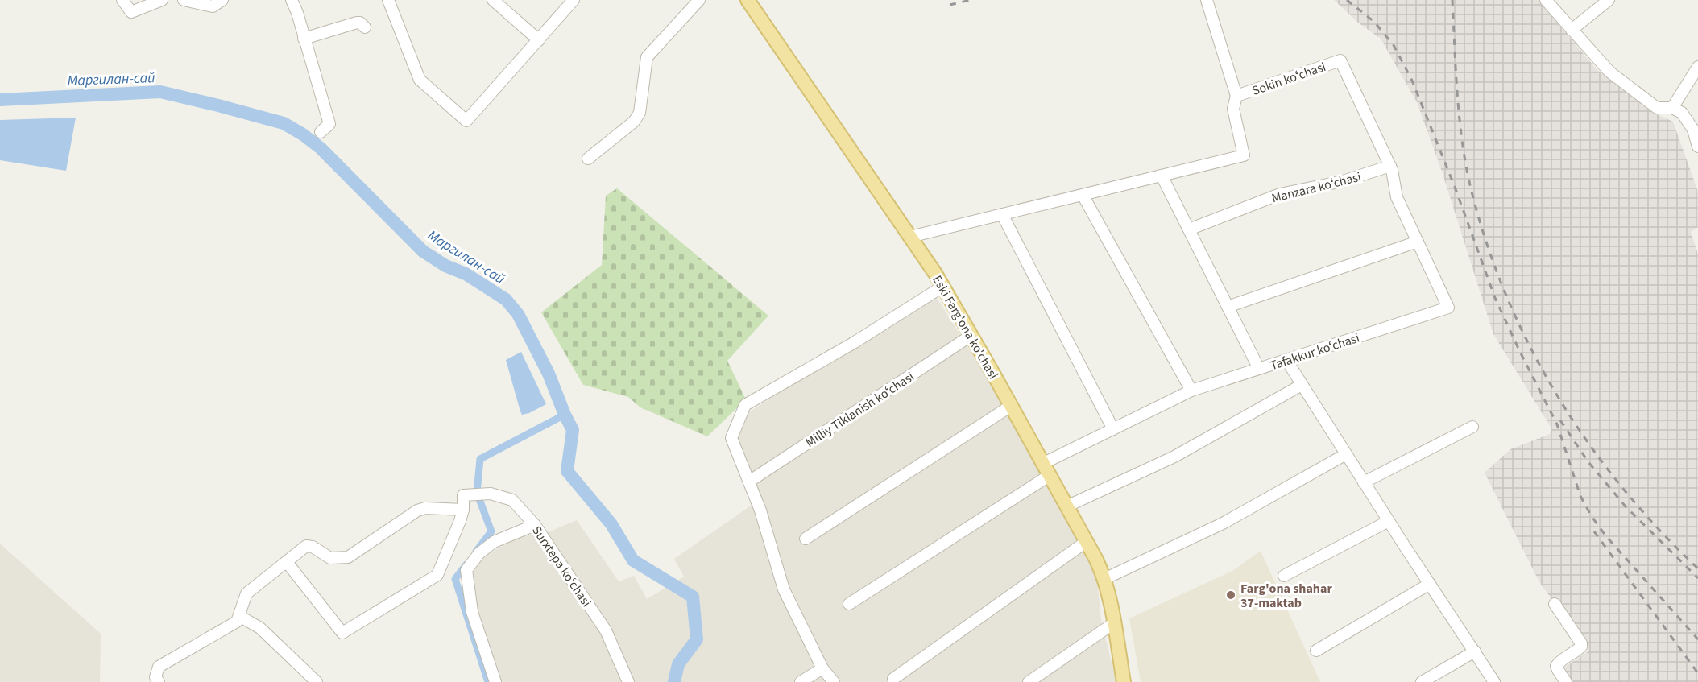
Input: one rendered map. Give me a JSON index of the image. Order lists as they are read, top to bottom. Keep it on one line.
{"streets":{"main road":["Eski Farg'ona ko'chasi"],"street":["Sokin koʻchasi","Manzara koʻchasi","Tafakkur koʻchasi","Milliy Tiklanish koʻchasi","Surxtepa koʻchasi"]},"crossings":[["Sokin koʻchasi","Manzara koʻchasi"],["Sokin koʻchasi","Eski Farg'ona ko'chasi"],["Sokin koʻchasi","Tafakkur koʻchasi"],["Manzara koʻchasi","Tafakkur koʻchasi"],["Eski Farg'ona ko'chasi","Tafakkur koʻchasi"],["Eski Farg'ona ko'chasi","Milliy Tiklanish koʻchasi"]],"water":["Маргилан-сай"],"places":["Farg'ona shahar 37-maktab"]}
